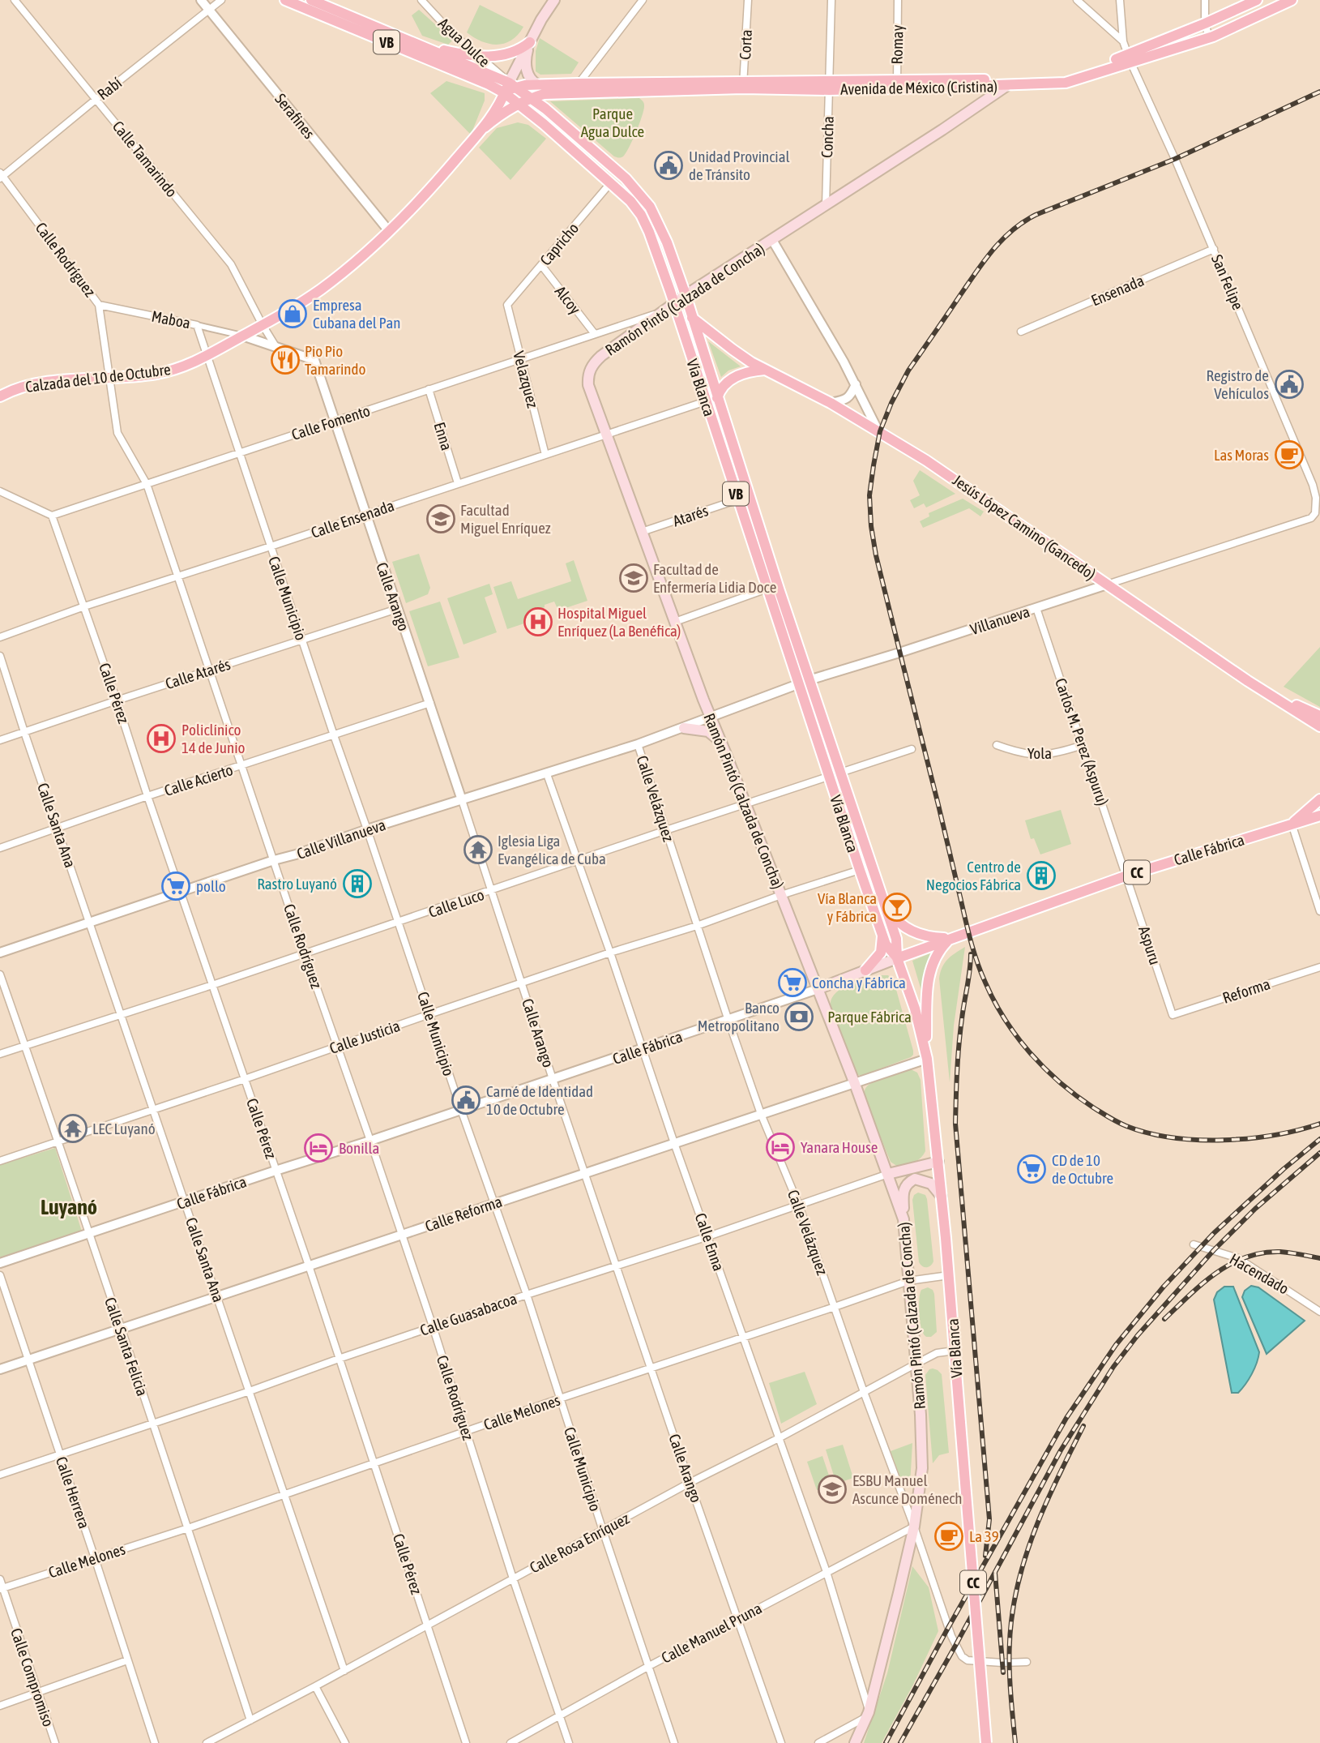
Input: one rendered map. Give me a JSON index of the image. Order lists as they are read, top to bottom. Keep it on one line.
{"streets":{"main road":["VB","Avenida de México (Cristina)","Ramón Pintó (Calzada de Concha)","Calzada del 10 de Octubre","Vía Blanca","Jesús López Camino (Gancedo)","Calle Fábrica","CC","Calle Guasabacoa"],"street":["Agua Dulce","Corta","Romay","Rabí","Serafines","Concha","Calle Tamarindo","Capricho","Calle Rodríguez","San Felipe","Ensenada","Alcoy","Maboa","Velazquez","Calle Fomento","Enna","Atarés","Calle Ensenada","Calle Arango","Calle Municipio","Villanueva","Calle Atarés","Calle Pérez","Carlos M. Perez (Aspuru)","Yola","Calle Acierto","Calle Velázquez","Calle Santa Ana","Calle Villanueva","Calle Luco","Aspuru","Reforma","Calle Justicia","Calle Reforma","Calle Enna","Hacendado","Calle Santa Felicia","Calle Melones","Calle Herrera","Calle Rosa Enríquez","Calle Manuel Pruna","Calle Compromiso"]},"crossings":[["Agua Dulce","Avenida de México (Cristina)"],["Agua Dulce","Calzada del 10 de Octubre"],["Agua Dulce","Vía Blanca"],["Corta","Avenida de México (Cristina)"],["Romay","Avenida de México (Cristina)"],["Avenida de México (Cristina)","Concha"],["Avenida de México (Cristina)","San Felipe"],["Avenida de México (Cristina)","Ramón Pintó (Calzada de Concha)"],["Avenida de México (Cristina)","Calzada del 10 de Octubre"],["Avenida de México (Cristina)","Vía Blanca"],["Rabí","Serafines"],["Rabí","Calle Tamarindo"],["Rabí","Calle Rodríguez"],["Serafines","Calzada del 10 de Octubre"],["Concha","Ramón Pintó (Calzada de Concha)"],["Calle Tamarindo","Calzada del 10 de Octubre"],["Capricho","Alcoy"],["Capricho","Velazquez"],["Capricho","Vía Blanca"],["Calle Rodríguez","Maboa"],["Calle Rodríguez","Calzada del 10 de Octubre"],["Calle Rodríguez","Calle Fomento"],["Calle Rodríguez","Calle Ensenada"],["Calle Rodríguez","Calle Atarés"],["Calle Rodríguez","Calle Acierto"],["Calle Rodríguez","Calle Villanueva"],["Calle Rodríguez","Calle Fábrica"],["Calle Rodríguez","Calle Luco"],["Calle Rodríguez","Calle Justicia"],["Calle Rodríguez","Calle Reforma"],["Calle Rodríguez","Calle Guasabacoa"],["Calle Rodríguez","Calle Melones"],["Calle Rodríguez","Calle Rosa Enríquez"],["Calle Rodríguez","Calle Manuel Pruna"],["San Felipe","Ensenada"],["San Felipe","Villanueva"],["Ramón Pintó (Calzada de Concha)","Vía Blanca"],["Ramón Pintó (Calzada de Concha)","Calle Fomento"],["Ramón Pintó (Calzada de Concha)","Atarés"],["Ramón Pintó (Calzada de Concha)","Calle Ensenada"],["Ramón Pintó (Calzada de Concha)","Villanueva"],["Ramón Pintó (Calzada de Concha)","Calle Velázquez"],["Ramón Pintó (Calzada de Concha)","Calle Fábrica"],["Ramón Pintó (Calzada de Concha)","Calle Luco"],["Ramón Pintó (Calzada de Concha)","Calle Justicia"],["Ramón Pintó (Calzada de Concha)","Calle Reforma"],["Ramón Pintó (Calzada de Concha)","Calle Enna"],["Ramón Pintó (Calzada de Concha)","Calle Guasabacoa"],["Ramón Pintó (Calzada de Concha)","Calle Melones"],["Ramón Pintó (Calzada de Concha)","Calle Rosa Enríquez"],["Ramón Pintó (Calzada de Concha)","Calle Manuel Pruna"],["Alcoy","Calle Fomento"],["Maboa","Calzada del 10 de Octubre"],["Maboa","Calle Arango"],["Maboa","Calle Municipio"],["Calzada del 10 de Octubre","Vía Blanca"],["Calzada del 10 de Octubre","Calle Arango"],["Calzada del 10 de Octubre","Calle Municipio"],["Velazquez","Calle Fomento"],["Velazquez","Calle Ensenada"],["Vía Blanca","Atarés"],["Vía Blanca","Calle Ensenada"],["Vía Blanca","Villanueva"],["Vía Blanca","Calle Fábrica"],["Vía Blanca","Calle Luco"],["Vía Blanca","Calle Justicia"],["Vía Blanca","Calle Reforma"],["Vía Blanca","Calle Guasabacoa"],["Vía Blanca","Calle Melones"],["Vía Blanca","Calle Rosa Enríquez"],["Calle Fomento","Enna"],["Calle Fomento","Calle Arango"],["Calle Fomento","Calle Municipio"],["Calle Fomento","Calle Pérez"],["Enna","Calle Ensenada"],["Calle Ensenada","Calle Arango"],["Calle Ensenada","Calle Municipio"],["Calle Ensenada","Calle Pérez"],["Jesús López Camino (Gancedo)","Villanueva"],["Calle Arango","Calle Atarés"],["Calle Arango","Calle Acierto"],["Calle Arango","Calle Villanueva"],["Calle Arango","Calle Fábrica"],["Calle Arango","Calle Luco"],["Calle Arango","Calle Justicia"],["Calle Arango","Calle Reforma"],["Calle Arango","Calle Guasabacoa"],["Calle Arango","Calle Melones"],["Calle Arango","Calle Rosa Enríquez"],["Calle Arango","Calle Manuel Pruna"],["Calle Municipio","Calle Atarés"],["Calle Municipio","Calle Acierto"],["Calle Municipio","Calle Villanueva"],["Calle Municipio","Calle Fábrica"],["Calle Municipio","Calle Luco"],["Calle Municipio","Calle Justicia"],["Calle Municipio","Calle Reforma"],["Calle Municipio","Calle Guasabacoa"],["Calle Municipio","Calle Melones"],["Calle Municipio","Calle Rosa Enríquez"],["Calle Municipio","Calle Manuel Pruna"],["Villanueva","Carlos M. Perez (Aspuru)"],["Villanueva","Calle Villanueva"],["Calle Atarés","Calle Pérez"],["Calle Atarés","Calle Santa Ana"],["Calle Pérez","Calle Acierto"],["Calle Pérez","Calle Villanueva"],["Calle Pérez","Calle Fábrica"],["Calle Pérez","Calle Luco"],["Calle Pérez","Calle Justicia"],["Calle Pérez","Calle Reforma"],["Calle Pérez","Calle Guasabacoa"],["Calle Pérez","Calle Melones"],["Calle Pérez","Calle Rosa Enríquez"],["Carlos M. Perez (Aspuru)","Yola"],["Carlos M. Perez (Aspuru)","Calle Fábrica"],["Carlos M. Perez (Aspuru)","Aspuru"],["Calle Acierto","Calle Santa Ana"],["Calle Velázquez","Calle Villanueva"],["Calle Velázquez","Calle Fábrica"],["Calle Velázquez","Calle Luco"],["Calle Velázquez","Calle Justicia"],["Calle Velázquez","Calle Reforma"],["Calle Velázquez","Calle Guasabacoa"],["Calle Velázquez","Calle Melones"],["Calle Velázquez","Calle Rosa Enríquez"],["Calle Velázquez","Calle Manuel Pruna"],["Calle Santa Ana","Calle Villanueva"],["Calle Santa Ana","Calle Fábrica"],["Calle Santa Ana","Calle Luco"],["Calle Santa Ana","Calle Justicia"],["Calle Santa Ana","Calle Reforma"],["Calle Santa Ana","Calle Guasabacoa"],["Calle Santa Ana","Calle Melones"],["Calle Santa Ana","Calle Rosa Enríquez"],["Calle Villanueva","Calle Enna"],["Calle Fábrica","Aspuru"],["Calle Fábrica","Calle Enna"],["Calle Fábrica","Calle Santa Felicia"],["Calle Luco","Calle Enna"],["Calle Luco","Calle Santa Felicia"],["Aspuru","Reforma"],["Calle Justicia","Calle Enna"],["Calle Justicia","Calle Santa Felicia"],["Calle Reforma","Calle Enna"],["Calle Reforma","Calle Santa Felicia"],["Calle Reforma","Calle Herrera"],["Calle Enna","Calle Guasabacoa"],["Calle Enna","Calle Melones"],["Calle Enna","Calle Rosa Enríquez"],["Calle Enna","Calle Manuel Pruna"],["Calle Guasabacoa","Calle Santa Felicia"],["Calle Guasabacoa","Calle Herrera"],["Calle Santa Felicia","Calle Melones"],["Calle Santa Felicia","Calle Rosa Enríquez"],["Calle Melones","Calle Herrera"],["Calle Melones","Calle Compromiso"]],"districts":["Luyanó"],"parks":["Parque Agua Dulce","Parque Fábrica"],"places":{"public building":["Unidad Provincial de Tránsito","Registro de Vehículos","Carné de Identidad 10 de Octubre"],"shop":["Empresa Cubana del Pan"],"restaurant":["Pio Pio Tamarindo"],"cafe":["Las Moras","La 39"],"school or university":["Facultad Miguel Enríquez","Facultad de Enfermería Lidia Doce","ESBU Manuel Ascunce Doménech"],"hospital":["Hospital Miguel Enríquez (La Benéfica)","Policlínico 14 de Junio"],"temple":["Iglesia Liga Evangélica de Cuba","LEC Luyanó"],"building":["Centro de Negocios Fábrica","Rastro Luyanó"],"supermarket":["pollo","Concha y Fábrica","CD de 10 de Octubre"],"bar":["Vía Blanca y Fábrica"],"bank":["Banco Metropolitano"],"hotel":["Yanara House","Bonilla"]}}
